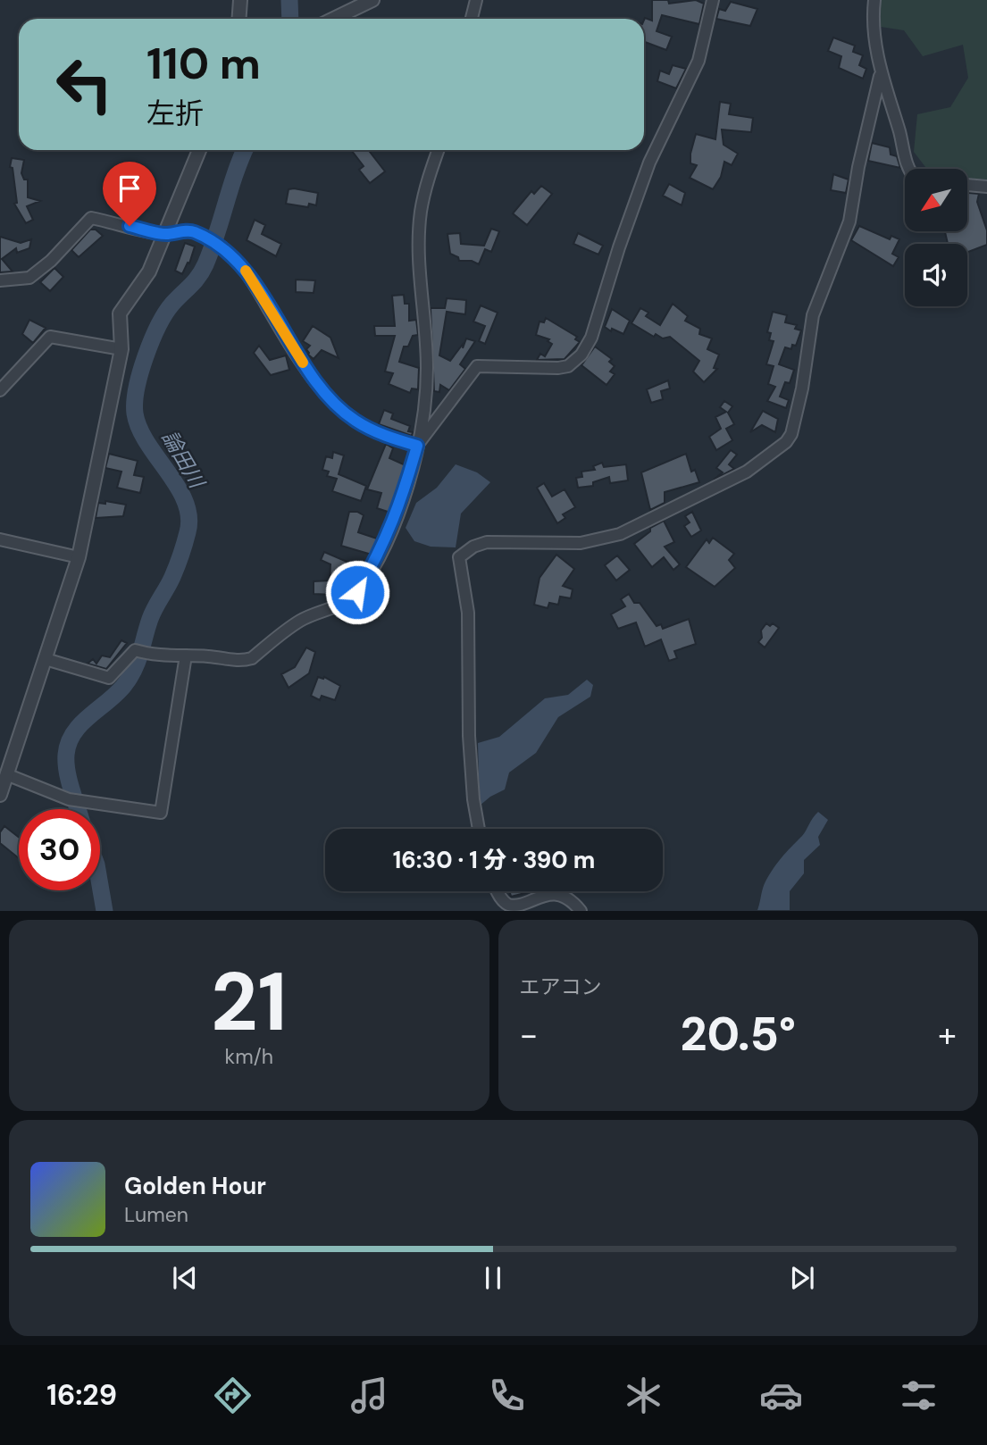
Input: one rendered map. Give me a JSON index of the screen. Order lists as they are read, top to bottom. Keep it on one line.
{"water":["論田川"],"north":"bottom left","page":{"turn":["110 m","左折"],"limit":"30","trip":"16:30 · 1 分 · 390 m","tile":[["21","km/h"],"エアコン"],"heat":["−","20.5°","+"],"song":["Golden Hour","Lumen"],"tabs":"16:29"}}
